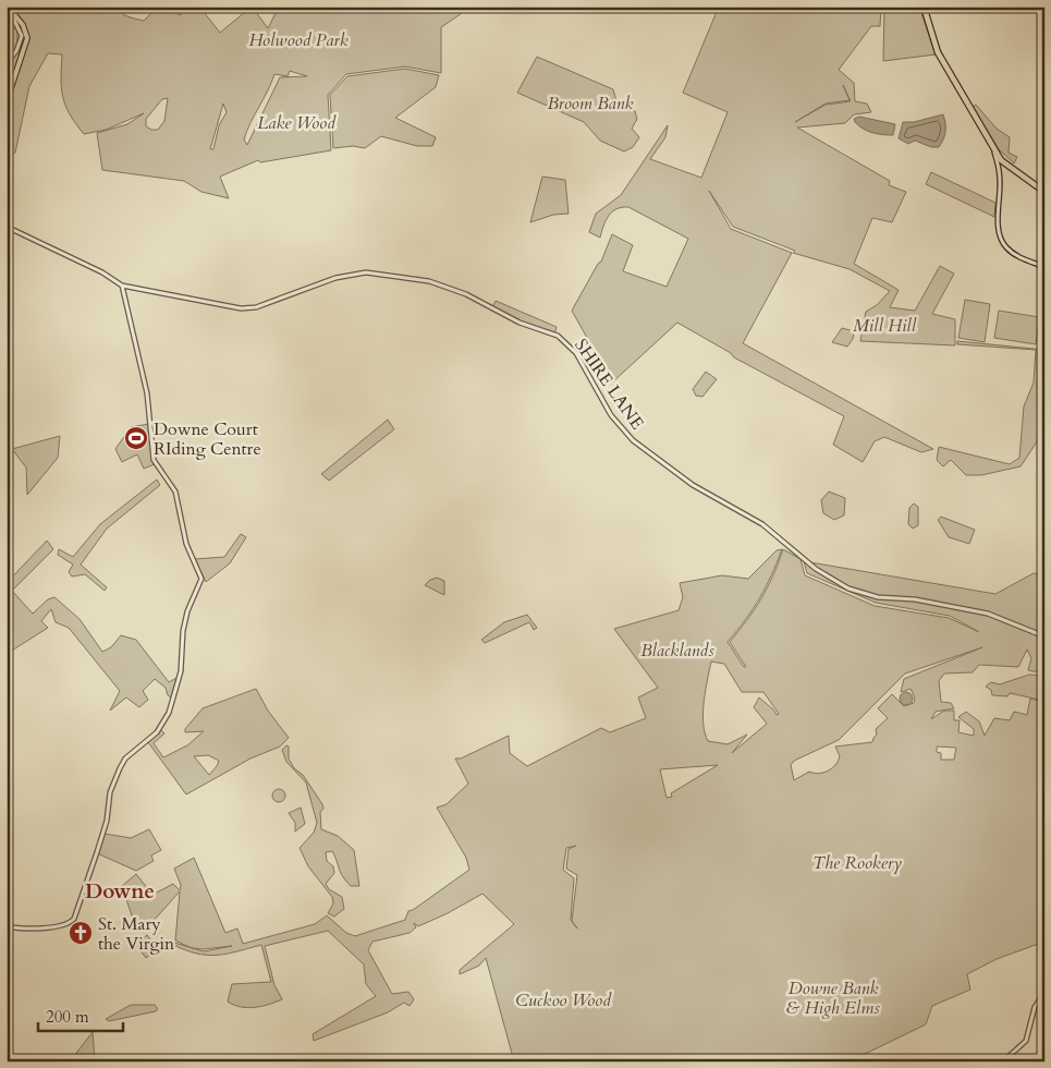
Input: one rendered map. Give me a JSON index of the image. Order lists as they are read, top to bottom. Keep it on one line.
{"streets":{"street":["SHIRE LANE"]},"districts":["Downe"],"parks":["Holwood Park","Broom Bank","Lake Wood","Mill Hill","Blacklands","The Rookery","Downe Bank & High Elms","Cuckoo Wood"],"places":{"sports":["Downe Court RIding Centre"],"church":["St. Mary the Virgin"]},"scale_bar":"200 m"}
